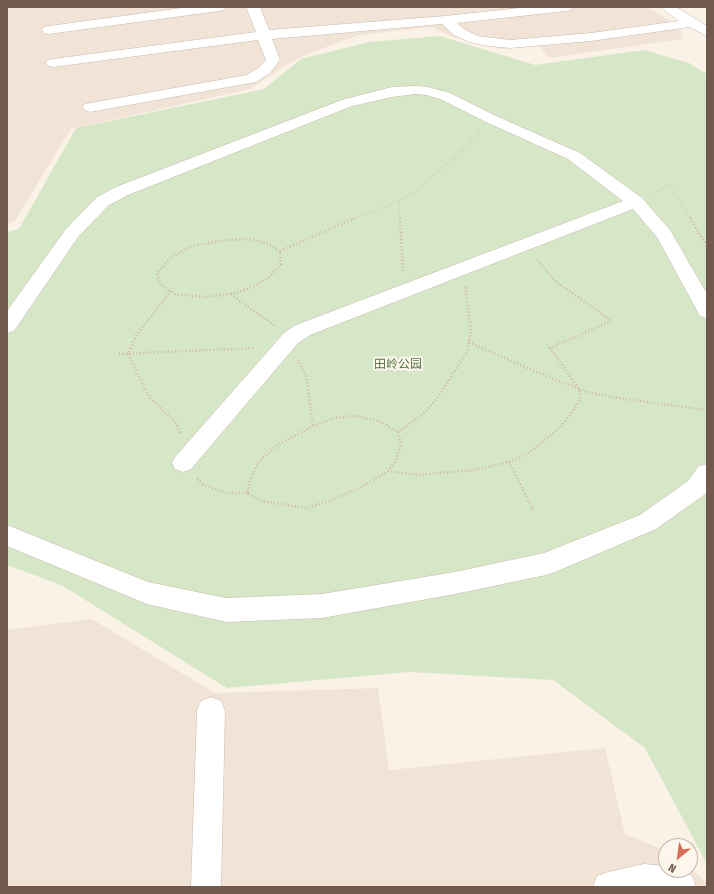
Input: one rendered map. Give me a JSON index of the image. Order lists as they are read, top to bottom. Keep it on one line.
{"parks":["田岭公园"],"north":"bottom left"}
